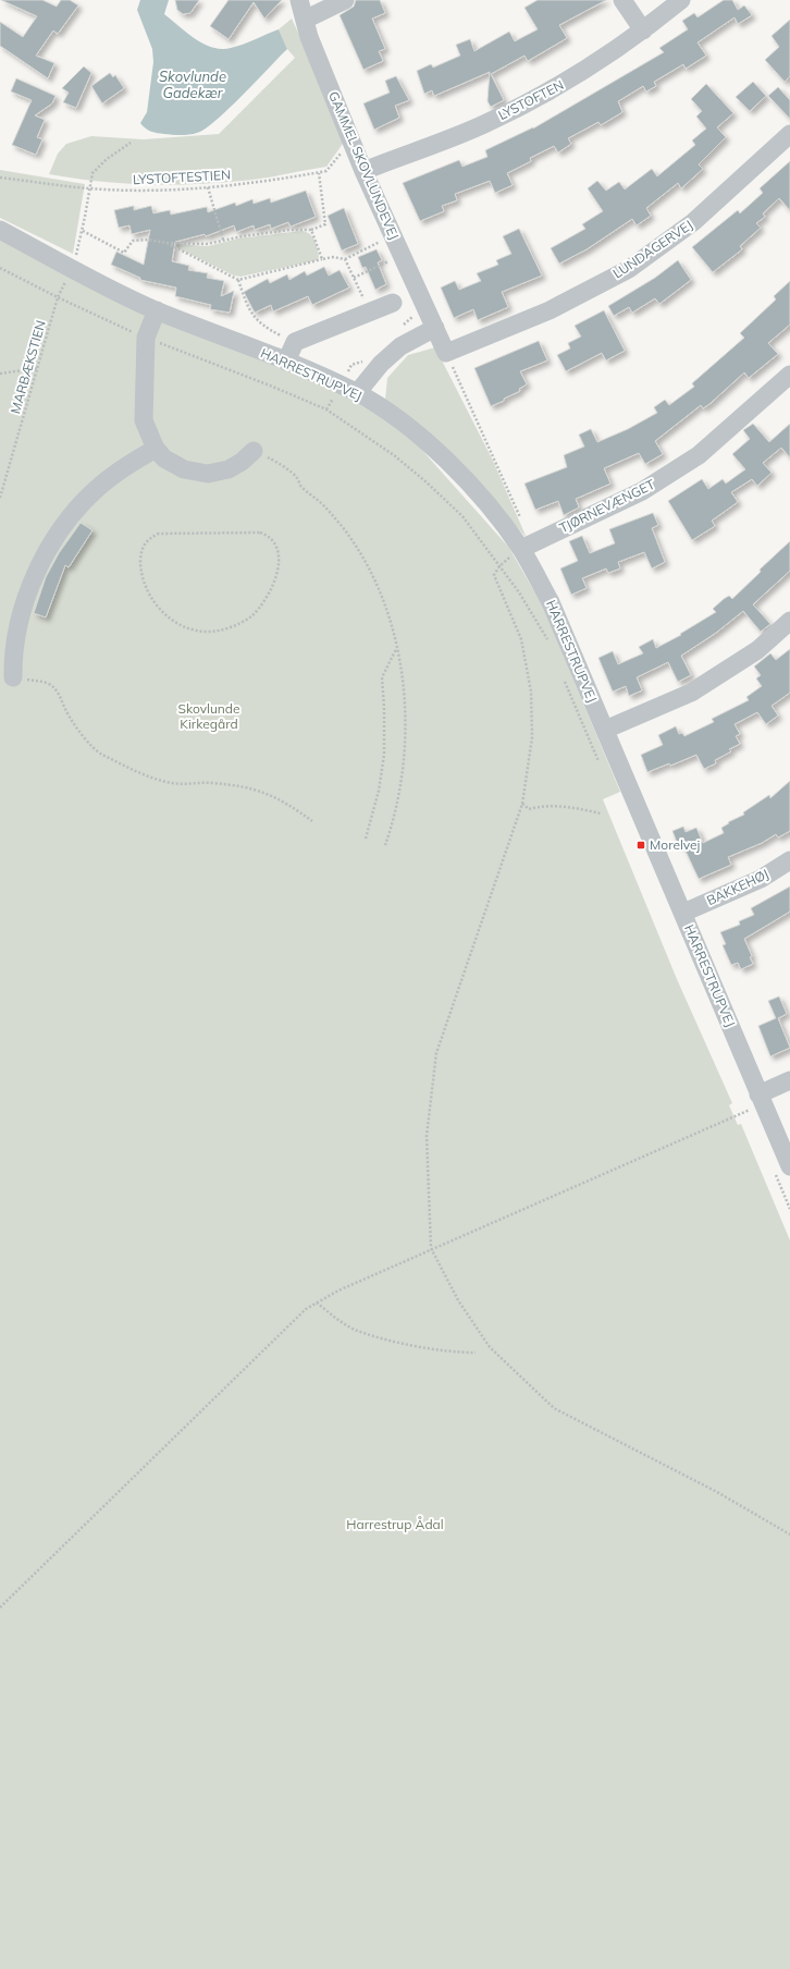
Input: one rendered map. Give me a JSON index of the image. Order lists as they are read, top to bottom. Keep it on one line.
{"streets":{"street":["LYSTOFTEN","GAMMEL SKOVLUNDEVEJ","LUNDAGERVEJ","HARRESTRUPVEJ","TJØRNEVÆNGET","BAKKEHØJ"],"path":["LYSTOFTESTIEN","MARBÆKSTIEN"]},"crossings":[["LYSTOFTEN","GAMMEL SKOVLUNDEVEJ"],["GAMMEL SKOVLUNDEVEJ","LYSTOFTESTIEN"],["GAMMEL SKOVLUNDEVEJ","LUNDAGERVEJ"],["LYSTOFTESTIEN","MARBÆKSTIEN"],["MARBÆKSTIEN","HARRESTRUPVEJ"],["HARRESTRUPVEJ","TJØRNEVÆNGET"],["HARRESTRUPVEJ","BAKKEHØJ"]],"water":["Skovlunde Gadekær"],"parks":["Skovlunde Kirkegård","Harrestrup Ådal"],"places":{"transit":["Morelvej"]}}
